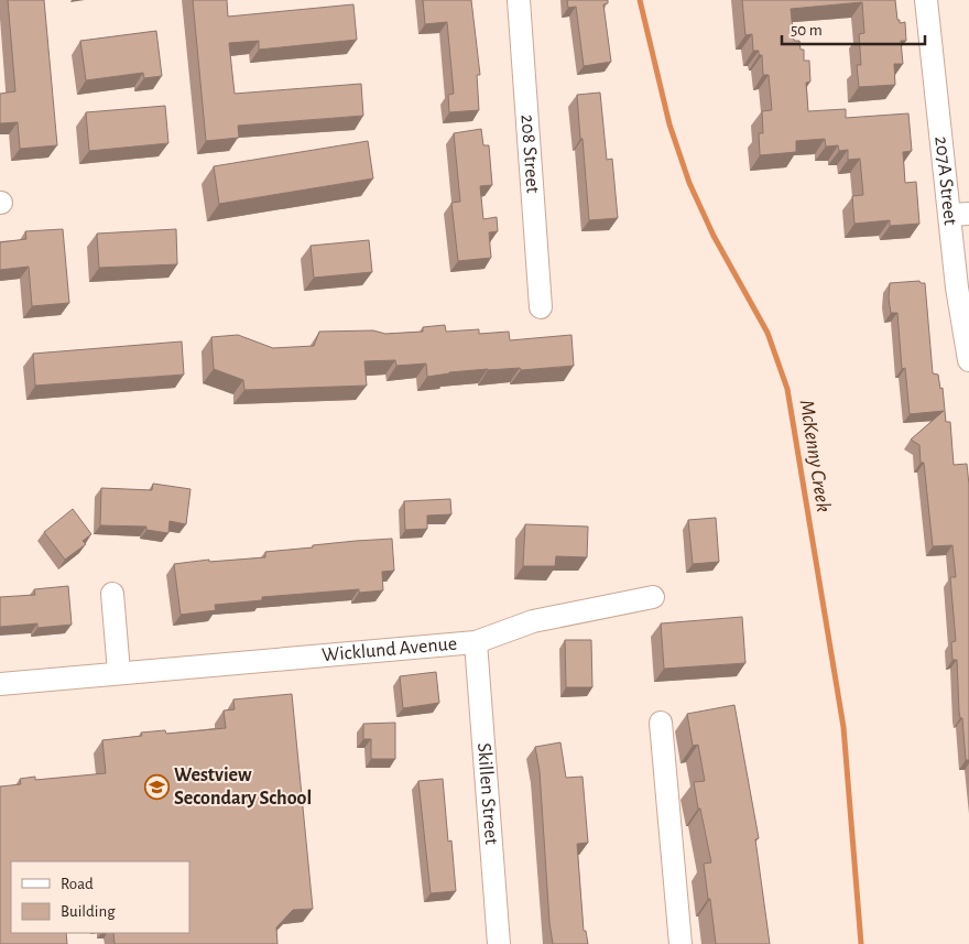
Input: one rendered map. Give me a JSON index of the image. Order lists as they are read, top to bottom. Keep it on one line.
{"streets":{"street":["208 Street","207A Street","Wicklund Avenue","Skillen Street"]},"crossings":[["Wicklund Avenue","Skillen Street"]],"water":["McKenny Creek"],"places":{"school or university":["Westview Secondary School"]},"legend":["Road","Building"],"scale_bar":"50 m"}
